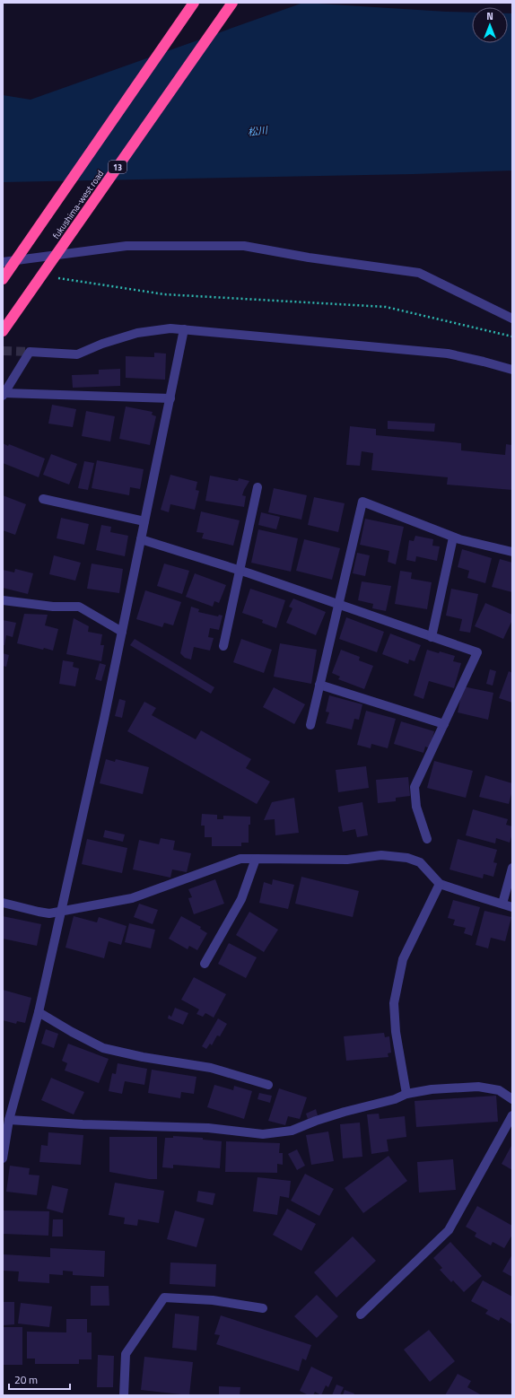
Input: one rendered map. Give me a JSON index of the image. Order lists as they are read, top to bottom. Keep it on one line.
{"streets":{"highway":["13","fukushima-west road"]},"water":["松川"],"scale_bar":"20 m","north":"top"}
